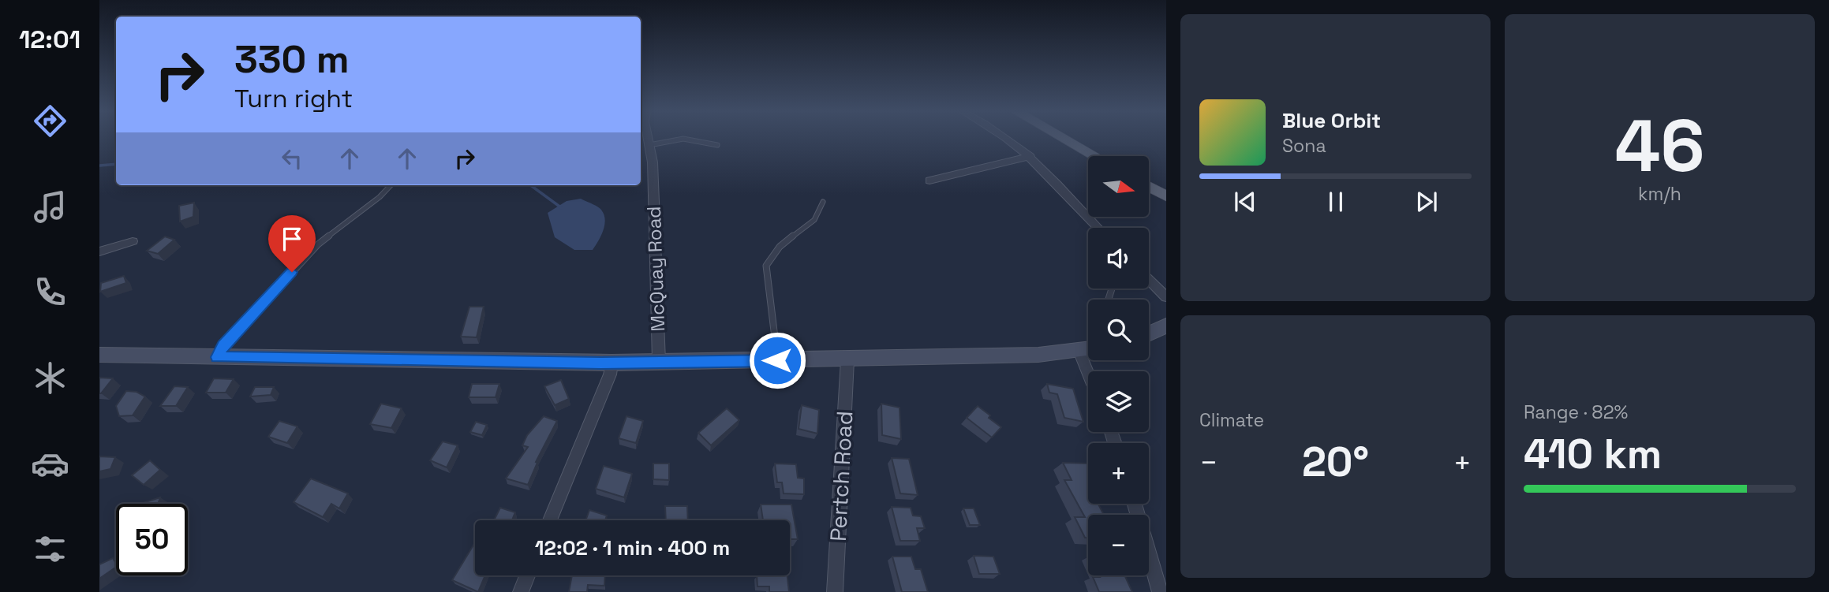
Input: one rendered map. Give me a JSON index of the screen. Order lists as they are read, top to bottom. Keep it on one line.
{"streets":{"street":["McQuay Road","Pertch Road"]},"north":"right","page":{"tabs":"12:01","tile":[["46","km/h"],"Climate",["Range · 82%","410 km"]],"turn":["330 m","Turn right"],"song":["Blue Orbit","Sona"],"map_buttons":["+","−"],"heat":["−","20°","+"],"limit":"50","trip":"12:02 · 1 min · 400 m"}}
